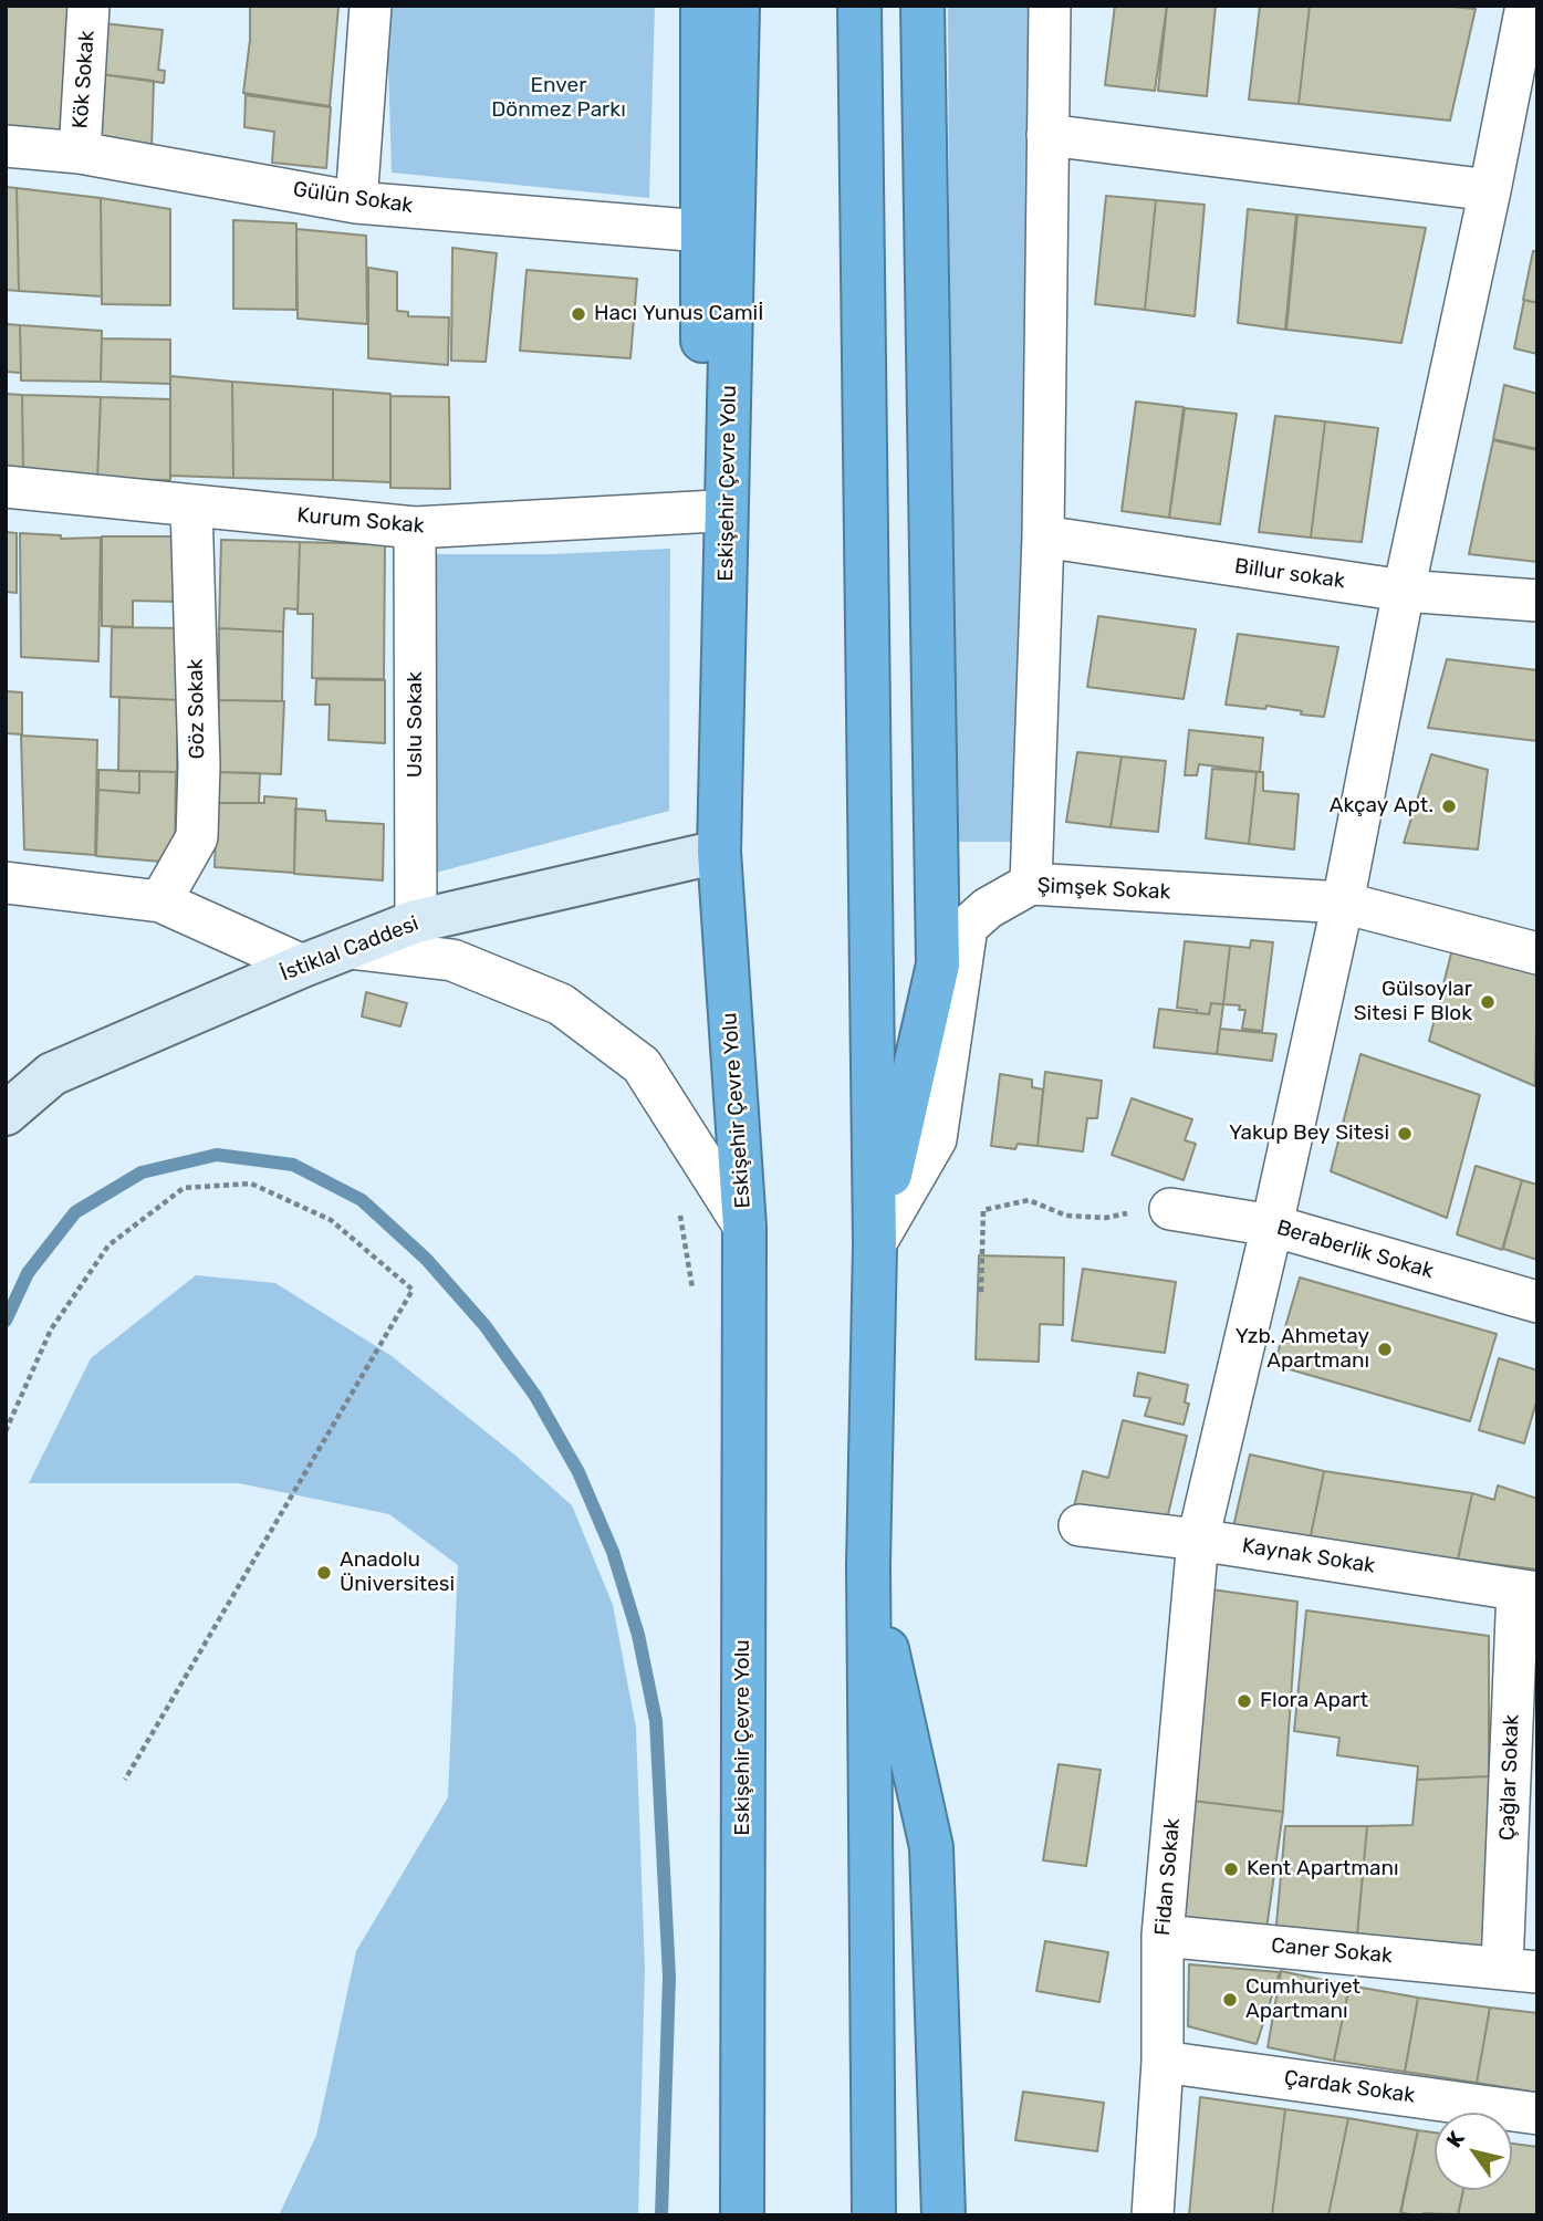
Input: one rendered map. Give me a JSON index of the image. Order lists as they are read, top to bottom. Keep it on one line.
{"streets":{"highway":["Eskişehir Çevre Yolu"],"main road":["İstiklal Caddesi"],"street":["Kök Sokak","Gülün Sokak","Kurum Sokak","Billur sokak","Göz Sokak","Uslu Sokak","Şimşek Sokak","Beraberlik Sokak","Kaynak Sokak","Çağlar Sokak","Fidan Sokak","Caner Sokak","Çardak Sokak"]},"crossings":[["Kök Sokak","Gülün Sokak"],["Eskişehir Çevre Yolu","İstiklal Caddesi"],["Kurum Sokak","Göz Sokak"],["Kurum Sokak","Uslu Sokak"],["Billur sokak","Fidan Sokak"],["Uslu Sokak","İstiklal Caddesi"],["Şimşek Sokak","Fidan Sokak"],["Beraberlik Sokak","Fidan Sokak"],["Kaynak Sokak","Çağlar Sokak"],["Kaynak Sokak","Fidan Sokak"],["Çağlar Sokak","Caner Sokak"],["Fidan Sokak","Caner Sokak"],["Fidan Sokak","Çardak Sokak"]],"parks":["Enver Dönmez Parkı"],"places":["Hacı Yunus Camiİ","Akçay Apt.","Gülsoylar Sitesi F Blok","Yakup Bey Sitesi","Yzb. Ahmetay Apartmanı","Anadolu Üniversitesi","Flora Apart","Kent Apartmanı","Cumhuriyet Apartmanı"],"north":"top left"}
